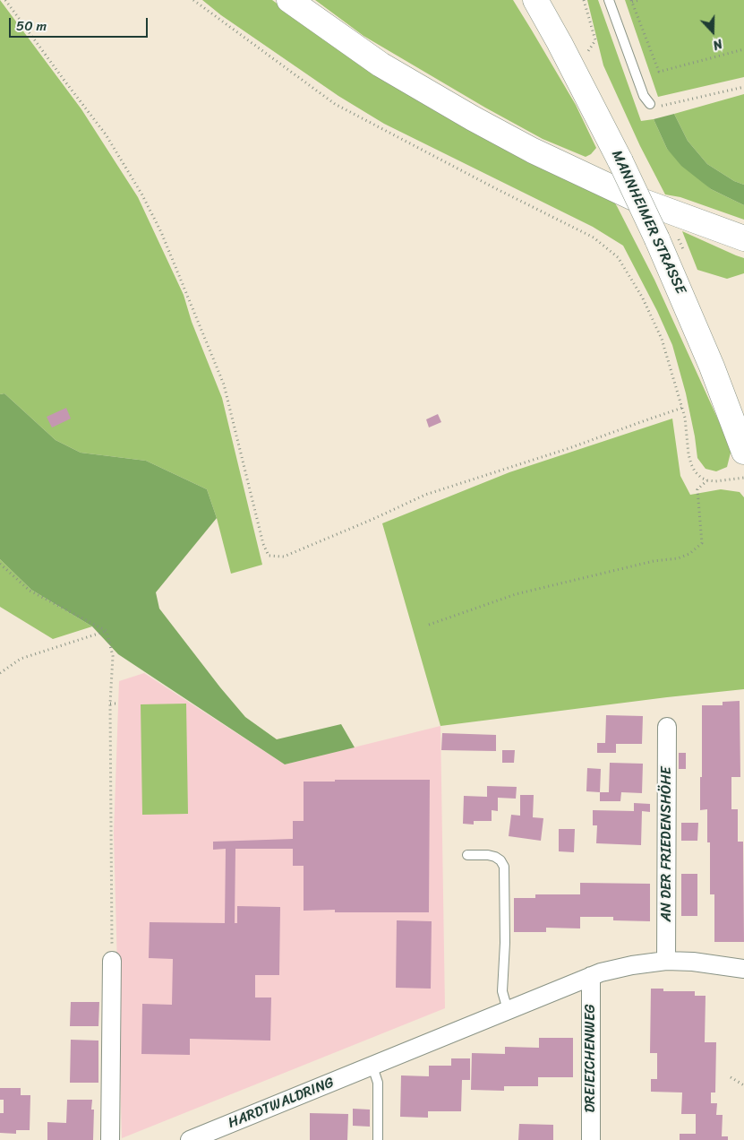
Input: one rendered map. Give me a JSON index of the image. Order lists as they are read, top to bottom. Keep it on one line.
{"streets":{"main road":["MANNHEIMER STRASSE"],"street":["AN DER FRIEDENSHÖHE","DREIEICHENWEG","HARDTWALDRING"]},"crossings":[["AN DER FRIEDENSHÖHE","HARDTWALDRING"],["DREIEICHENWEG","HARDTWALDRING"]],"scale_bar":"50 m","north":"bottom"}
